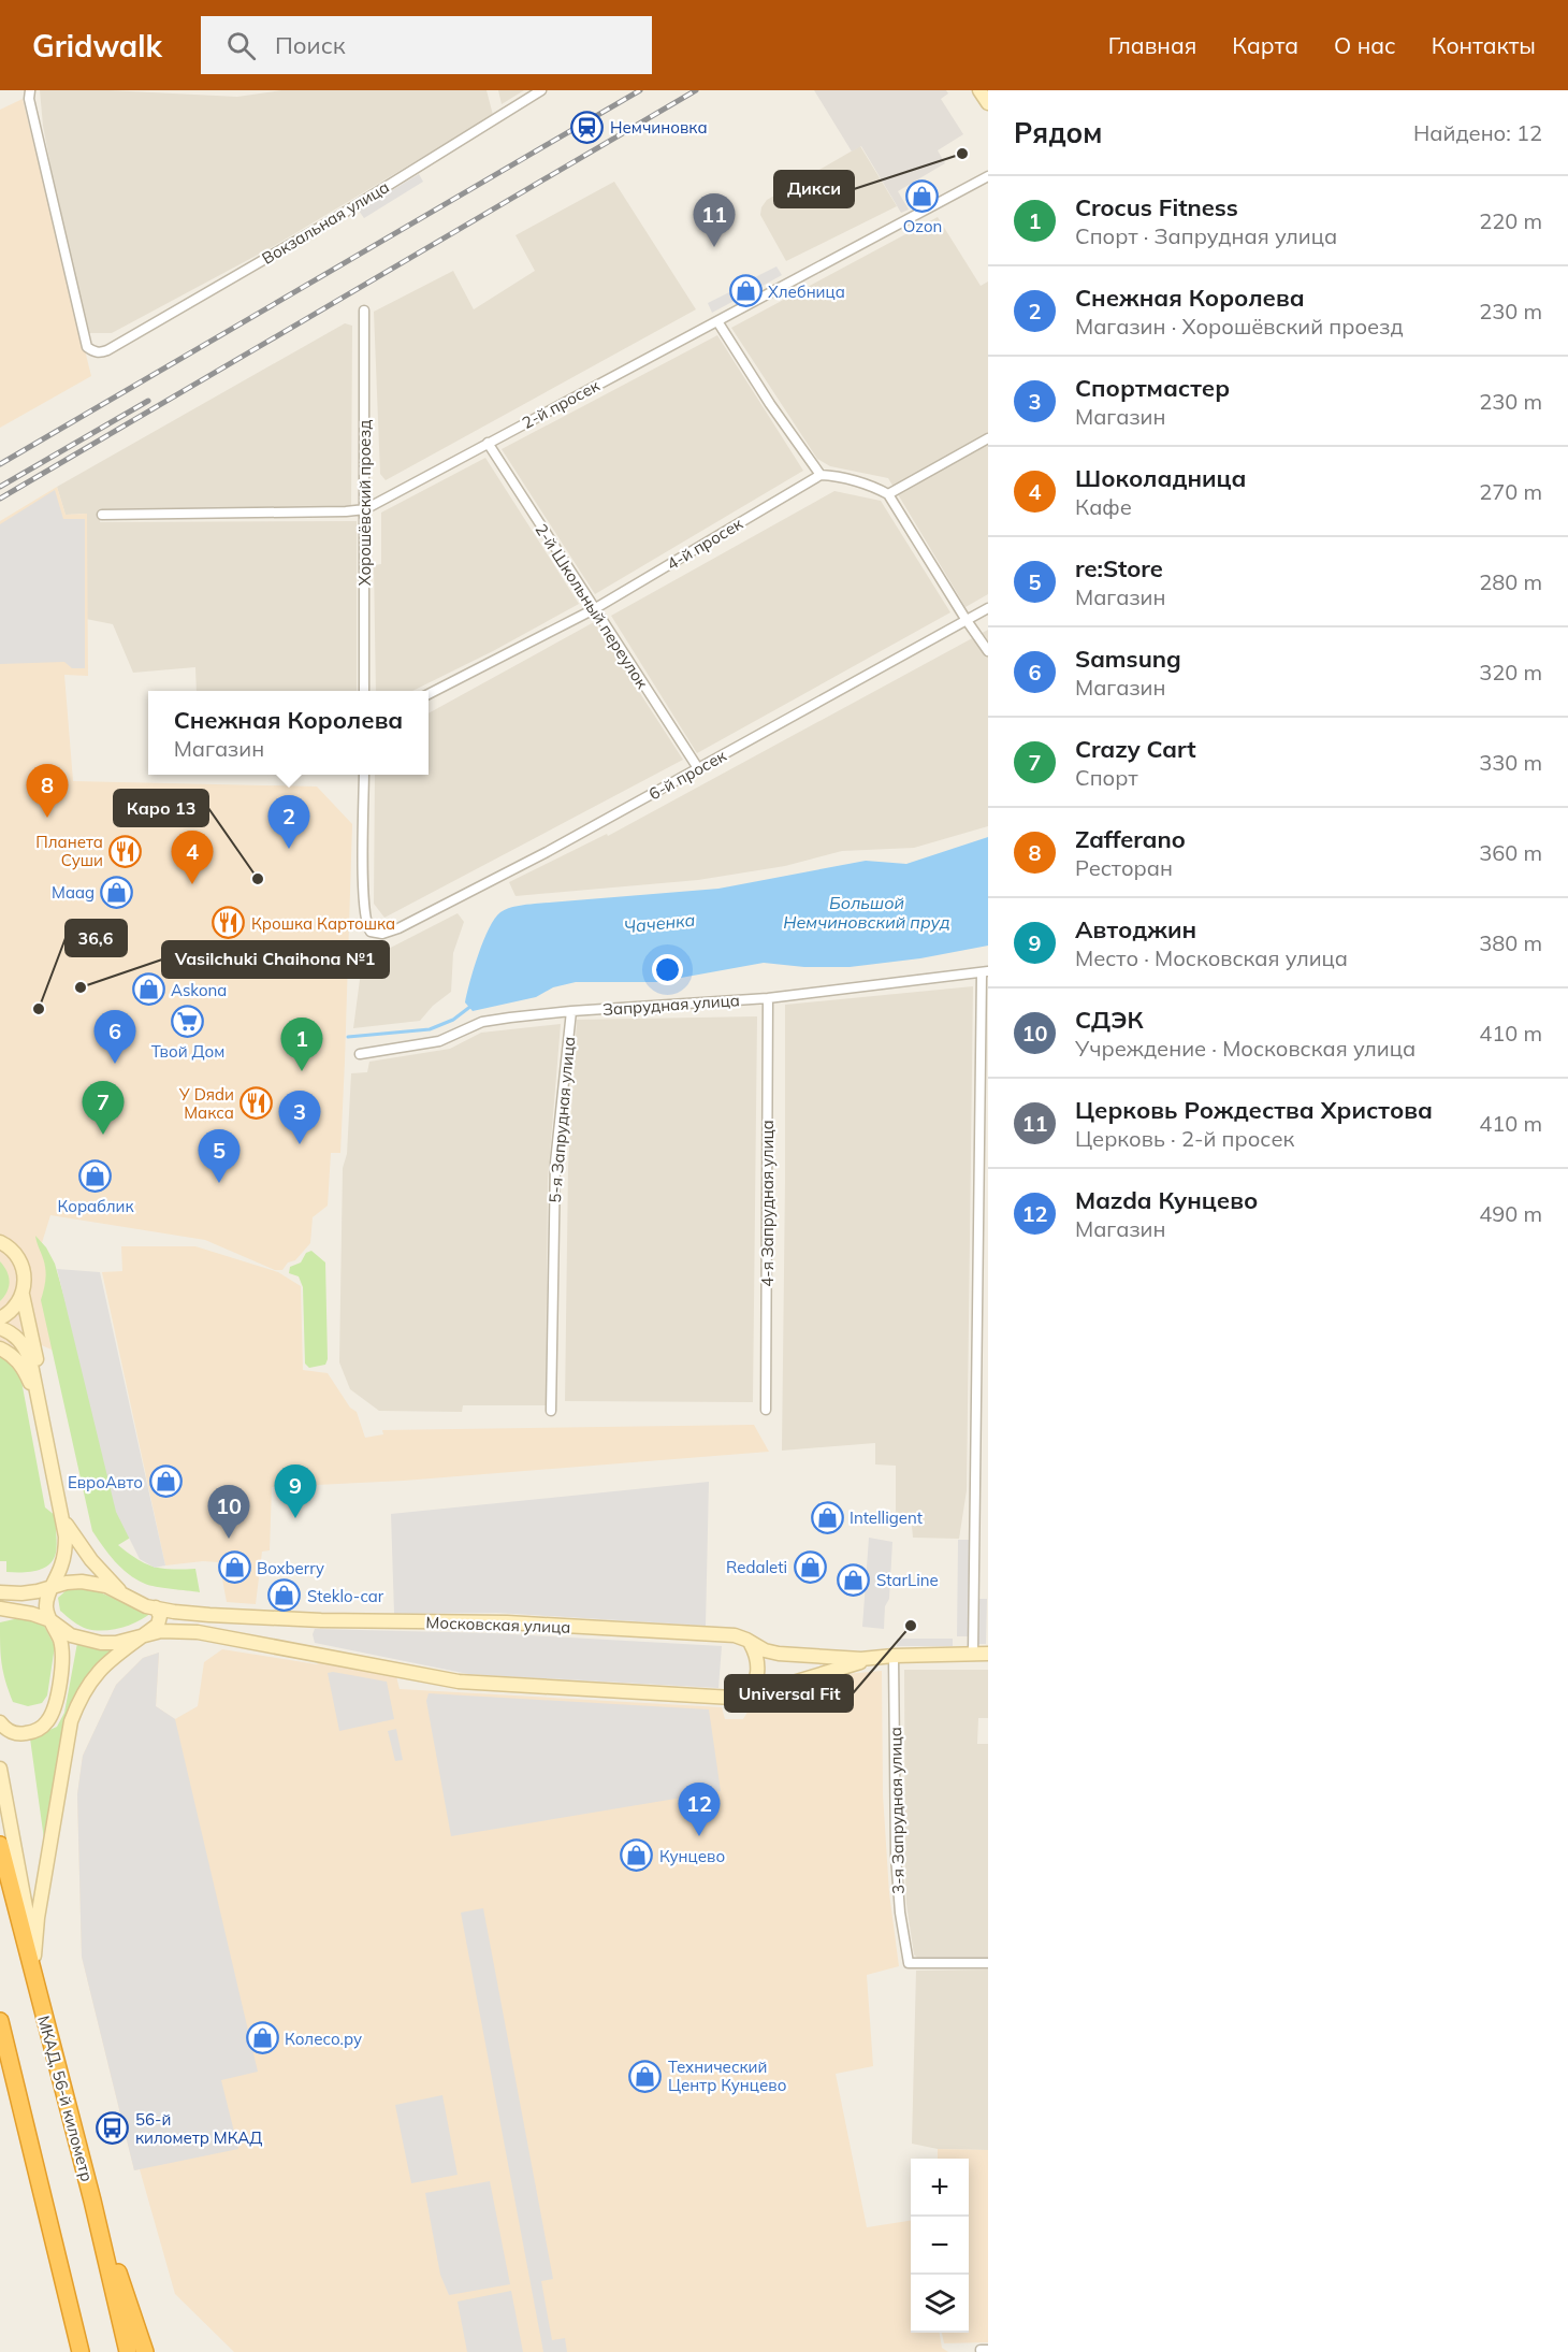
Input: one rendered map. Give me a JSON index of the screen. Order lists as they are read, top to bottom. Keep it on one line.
{"streets":{"highway":["МКАД, 56-й километр"],"street":["Вокзальная улица","2-й просек","Хорошёвский проезд","4-й просек","2-й Школьный переулок","6-й просек","Запрудная улица","5-я Запрудная улица","4-я Запрудная улица","Московская улица","3-я Запрудная улица"]},"crossings":[["2-й просек","Хорошёвский проезд"],["2-й просек","2-й Школьный переулок"],["4-й просек","2-й Школьный переулок"],["2-й Школьный переулок","6-й просек"],["Запрудная улица","5-я Запрудная улица"],["Запрудная улица","4-я Запрудная улица"],["Московская улица","3-я Запрудная улица"]],"water":["Большой Немчиновский пруд","Чаченка"],"places":{"station":["Немчиновка"],"other":["Дикси","Каро 13","Vasilchuki Chaihona №1","36,6","Universal Fit"],"shop":["Ozon","Хлебница","Maag","Askona","Кораблик","ЕвроАвто","Intelligent","Redaleti","Boxberry","StarLine","Steklo-car","Кунцево","Колесо.ру","Технический Центр Кунцево"],"restaurant":["Планета Суши","Крошка Картошка","У Dяdи Макса"],"supermarket":["Твой Дом"],"bus stop":["56-й километр МКАД"]},"page":{"header":"Gridwalk","search":"Поиск","nav":["Главная","Карта","О нас","Контакты"],"heading":["Рядом","Найдено: 12"],"list":[{"mark":"1","name":"Crocus Fitness","note":"Спорт · Запрудная улица","value":"220 m"},{"mark":"2","name":"Снежная Королева","note":"Магазин · Хорошёвский проезд","value":"230 m"},{"mark":"3","name":"Спортмастер","note":"Магазин","value":"230 m"},{"mark":"4","name":"Шоколадница","note":"Кафе","value":"270 m"},{"mark":"5","name":"re:Store","note":"Магазин","value":"280 m"},{"mark":"6","name":"Samsung","note":"Магазин","value":"320 m"},{"mark":"7","name":"Crazy Cart","note":"Спорт","value":"330 m"},{"mark":"8","name":"Zafferano","note":"Ресторан","value":"360 m"},{"mark":"9","name":"Автоджин","note":"Место · Московская улица","value":"380 m"},{"mark":"10","name":"СДЭК","note":"Учреждение · Московская улица","value":"410 m"},{"mark":"11","name":"Церковь Рождества Христова","note":"Церковь · 2-й просек","value":"410 m"},{"mark":"12","name":"Mazda Кунцево","note":"Магазин","value":"490 m"}],"pins":["11","8","2","4","6","1","7","3","5","9","10","12"],"popup":["Снежная Королева","Магазин"],"map_buttons":["+","−"]}}
